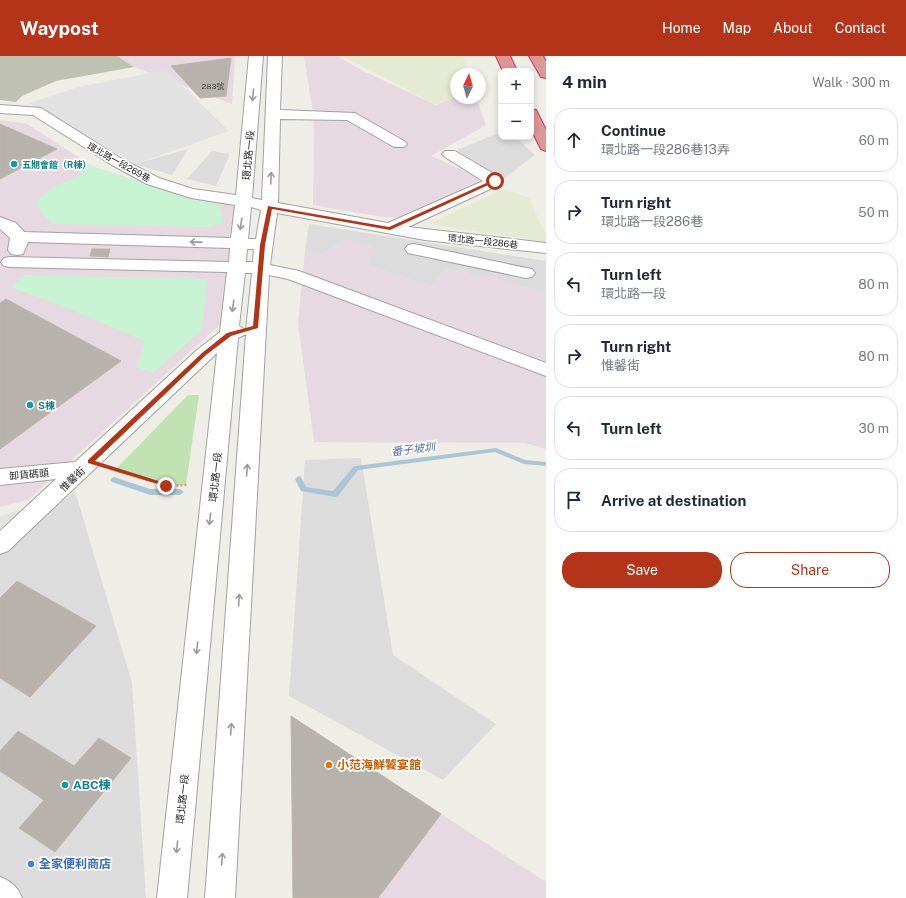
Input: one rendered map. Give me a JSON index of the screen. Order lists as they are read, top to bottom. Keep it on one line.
{"streets":{"street":["環北路一段","環北路一段269巷","環北路一段286巷","卸貨碼頭","惟馨街"]},"crossings":[["環北路一段","環北路一段269巷"],["環北路一段","環北路一段286巷"],["環北路一段","惟馨街"],["環北路一段269巷","環北路一段286巷"],["卸貨碼頭","惟馨街"]],"water":["番子坡圳"],"places":["五期會館（R棟）","S棟","小范海鮮饕宴館","ABC棟","全家便利商店"],"house_numbers":["283號"],"north":"top","page":{"header":"Waypost","nav":["Home","Map","About","Contact"],"heading":["4 min","Walk · 300 m"],"map_buttons":["+","−"],"list":[["Continue","環北路一段286巷13弄","60 m"],["Turn right","環北路一段286巷","50 m"],["Turn left","環北路一段","80 m"],["Turn right","惟馨街","80 m"],["Turn left","30 m"],"Arrive at destination"],"buttons":["Save","Share"]}}
